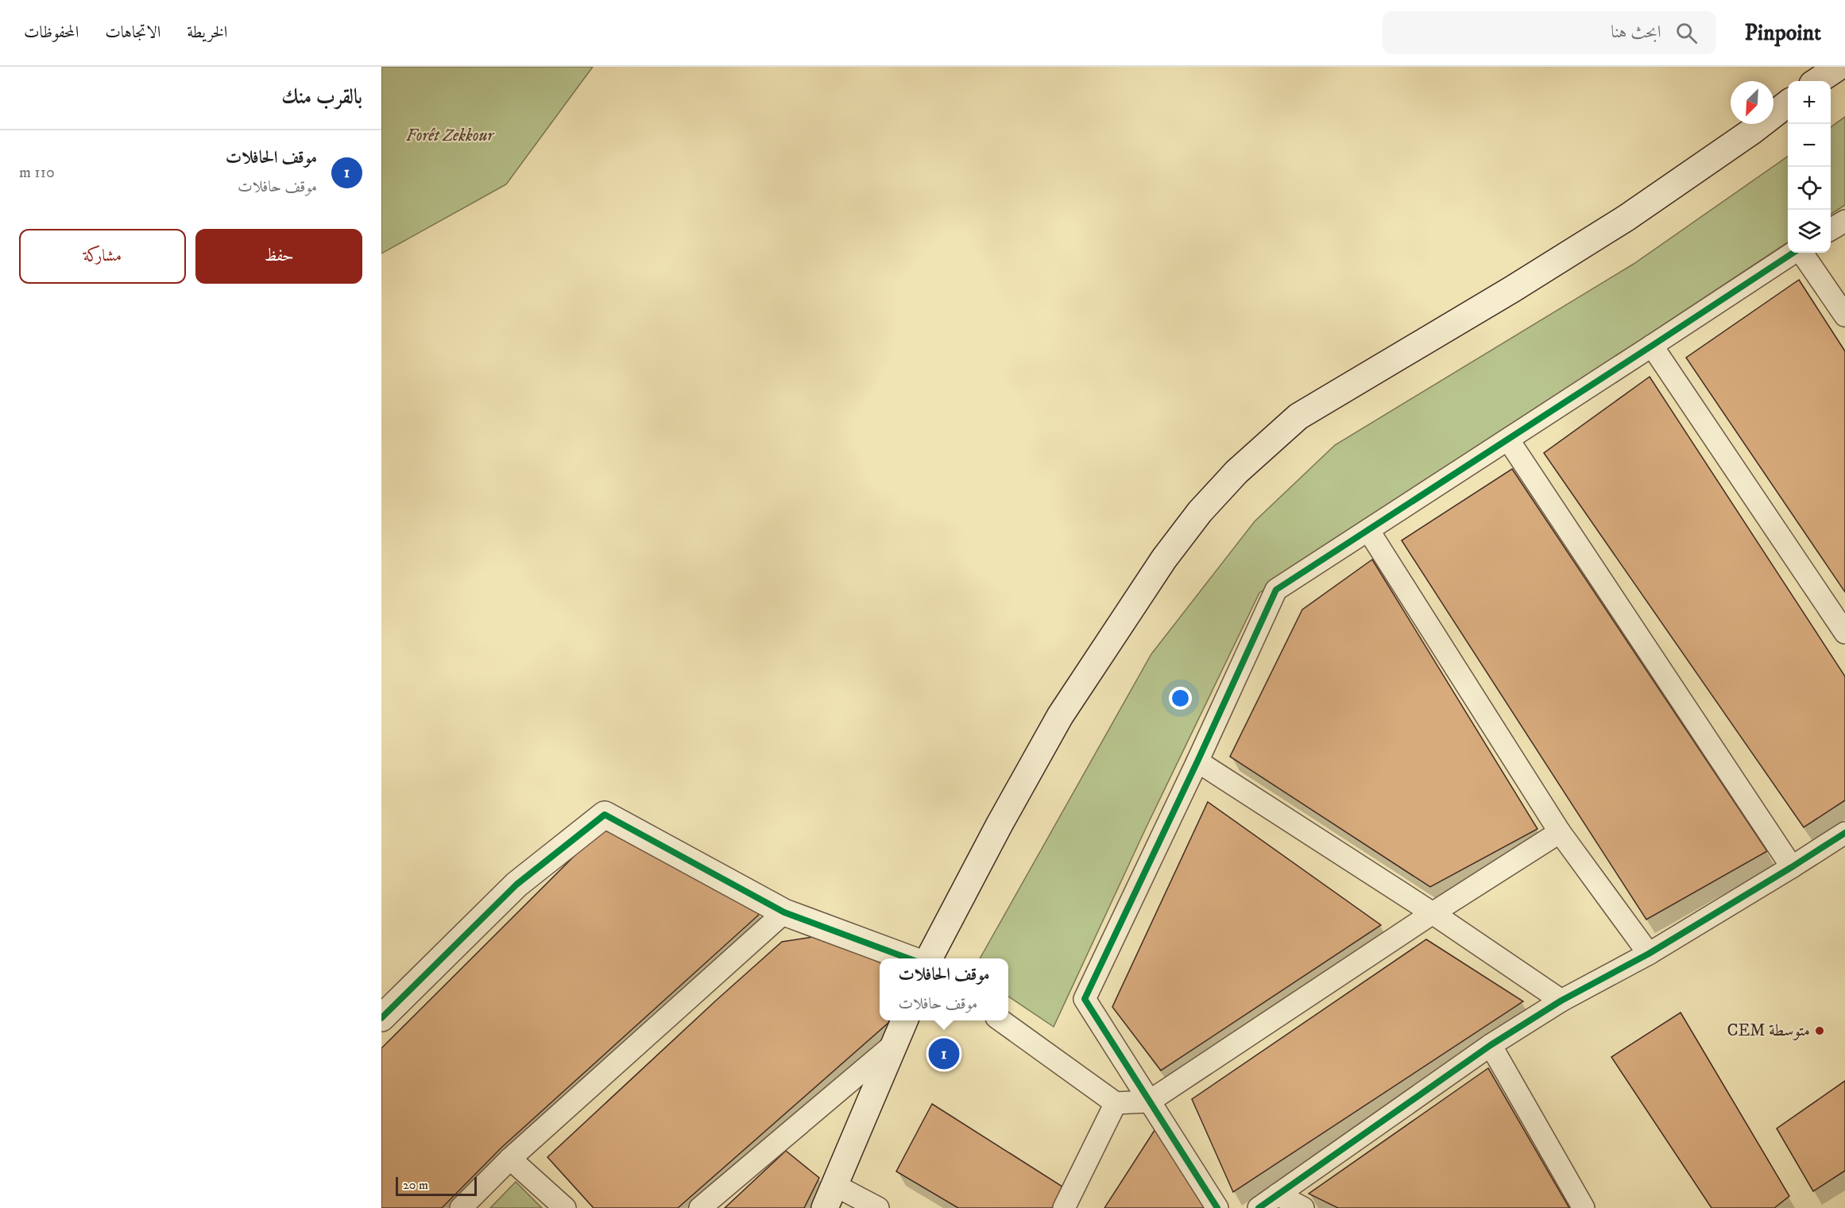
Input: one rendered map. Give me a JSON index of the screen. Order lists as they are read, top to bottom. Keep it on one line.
{"parks":["Forêt Zekkour"],"places":["CEM متوسطة"],"scale_bar":"20 m","north":"bottom left","page":{"header":"Pinpoint","search":"ابحث هنا","nav":["الخريطة","الاتجاهات","المحفوظات"],"heading":"بالقرب منك","map_buttons":["+","−"],"list":[{"mark":"1","name":"موقف الحافلات","note":"موقف حافلات","value":"110 m"}],"buttons":["حفظ","مشاركة"],"popup":["موقف الحافلات","موقف حافلات"],"pins":"1","scale":"20 m"}}
